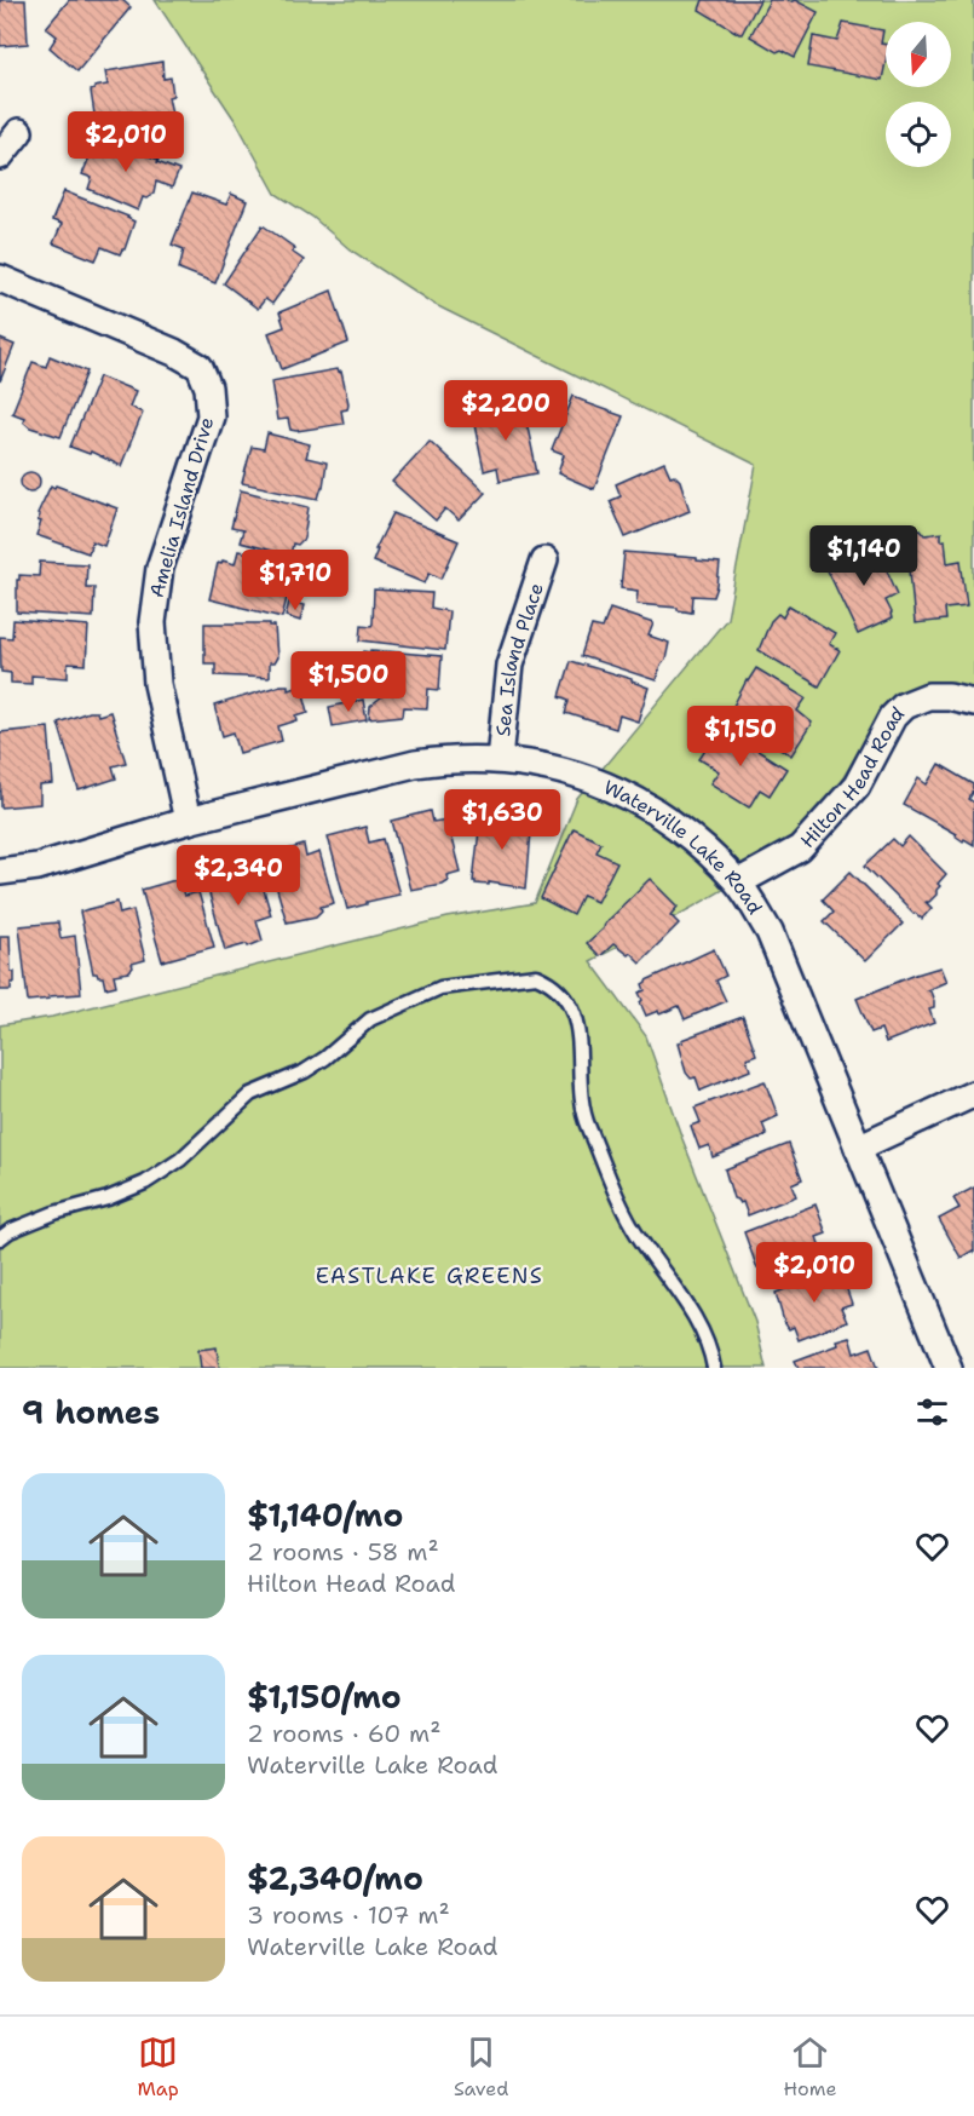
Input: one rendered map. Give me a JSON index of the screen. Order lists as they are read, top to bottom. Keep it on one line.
{"streets":{"street":["Amelia Island Drive","Sea Island Place","Hilton Head Road","Waterville Lake Road"]},"crossings":[["Amelia Island Drive","Waterville Lake Road"],["Sea Island Place","Waterville Lake Road"],["Hilton Head Road","Waterville Lake Road"]],"districts":["EASTLAKE GREENS"],"north":"bottom","page":{"price":["$2,010","$2,200","$1,140","$1,710","$1,500","$1,150","$1,630","$2,340","$2,010"],"heading":"9 homes","list":[{"name":"$1,140/mo","note":"2 rooms · 58 m² · Hilton Head Road"},{"name":"$1,150/mo","note":"2 rooms · 60 m² · Waterville Lake Road"},{"name":"$2,340/mo","note":"3 rooms · 107 m² · Waterville Lake Road"}],"tabs":["Map","Saved","Home"]}}
